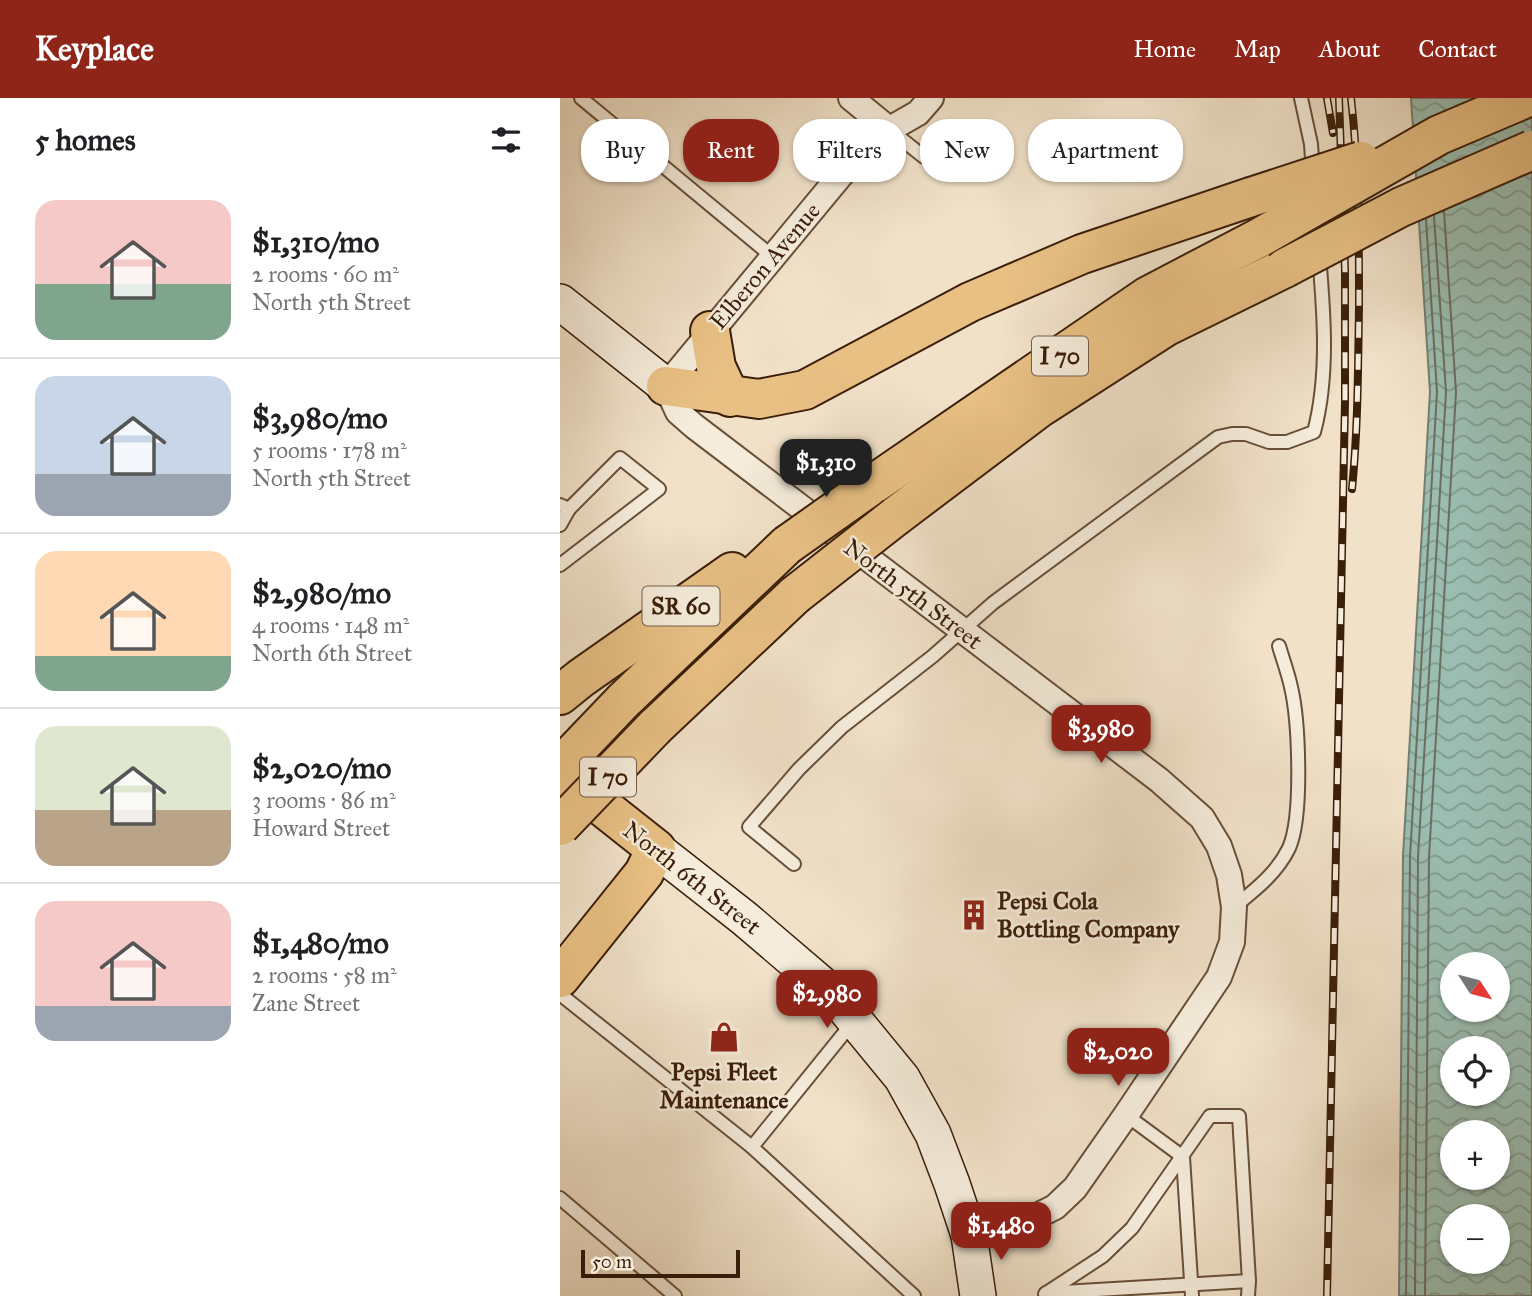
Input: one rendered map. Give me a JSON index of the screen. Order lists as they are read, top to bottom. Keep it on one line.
{"streets":{"main road":["I 70","North 5th Street","SR 60","North 6th Street"],"street":["Elberon Avenue"]},"crossings":[["Elberon Avenue","North 5th Street"],["I 70","SR 60"],["North 5th Street","North 6th Street"]],"places":{"building":["Pepsi Cola Bottling Company"],"shop":["Pepsi Fleet Maintenance"]},"scale_bar":"50 m","north":"bottom right","page":{"header":"Keyplace","nav":["Home","Map","About","Contact"],"heading":"5 homes","chip":["Buy","Rent","Filters","New","Apartment"],"list":[{"name":"$1,310/mo","note":"2 rooms · 60 m² · North 5th Street"},{"name":"$3,980/mo","note":"5 rooms · 178 m² · North 5th Street"},{"name":"$2,980/mo","note":"4 rooms · 148 m² · North 6th Street"},{"name":"$2,020/mo","note":"3 rooms · 86 m² · Howard Street"},{"name":"$1,480/mo","note":"2 rooms · 58 m² · Zane Street"}],"price":["$1,310","$3,980","$2,980","$2,020","$1,480"],"map_buttons":["+","−"],"scale":"50 m"}}
